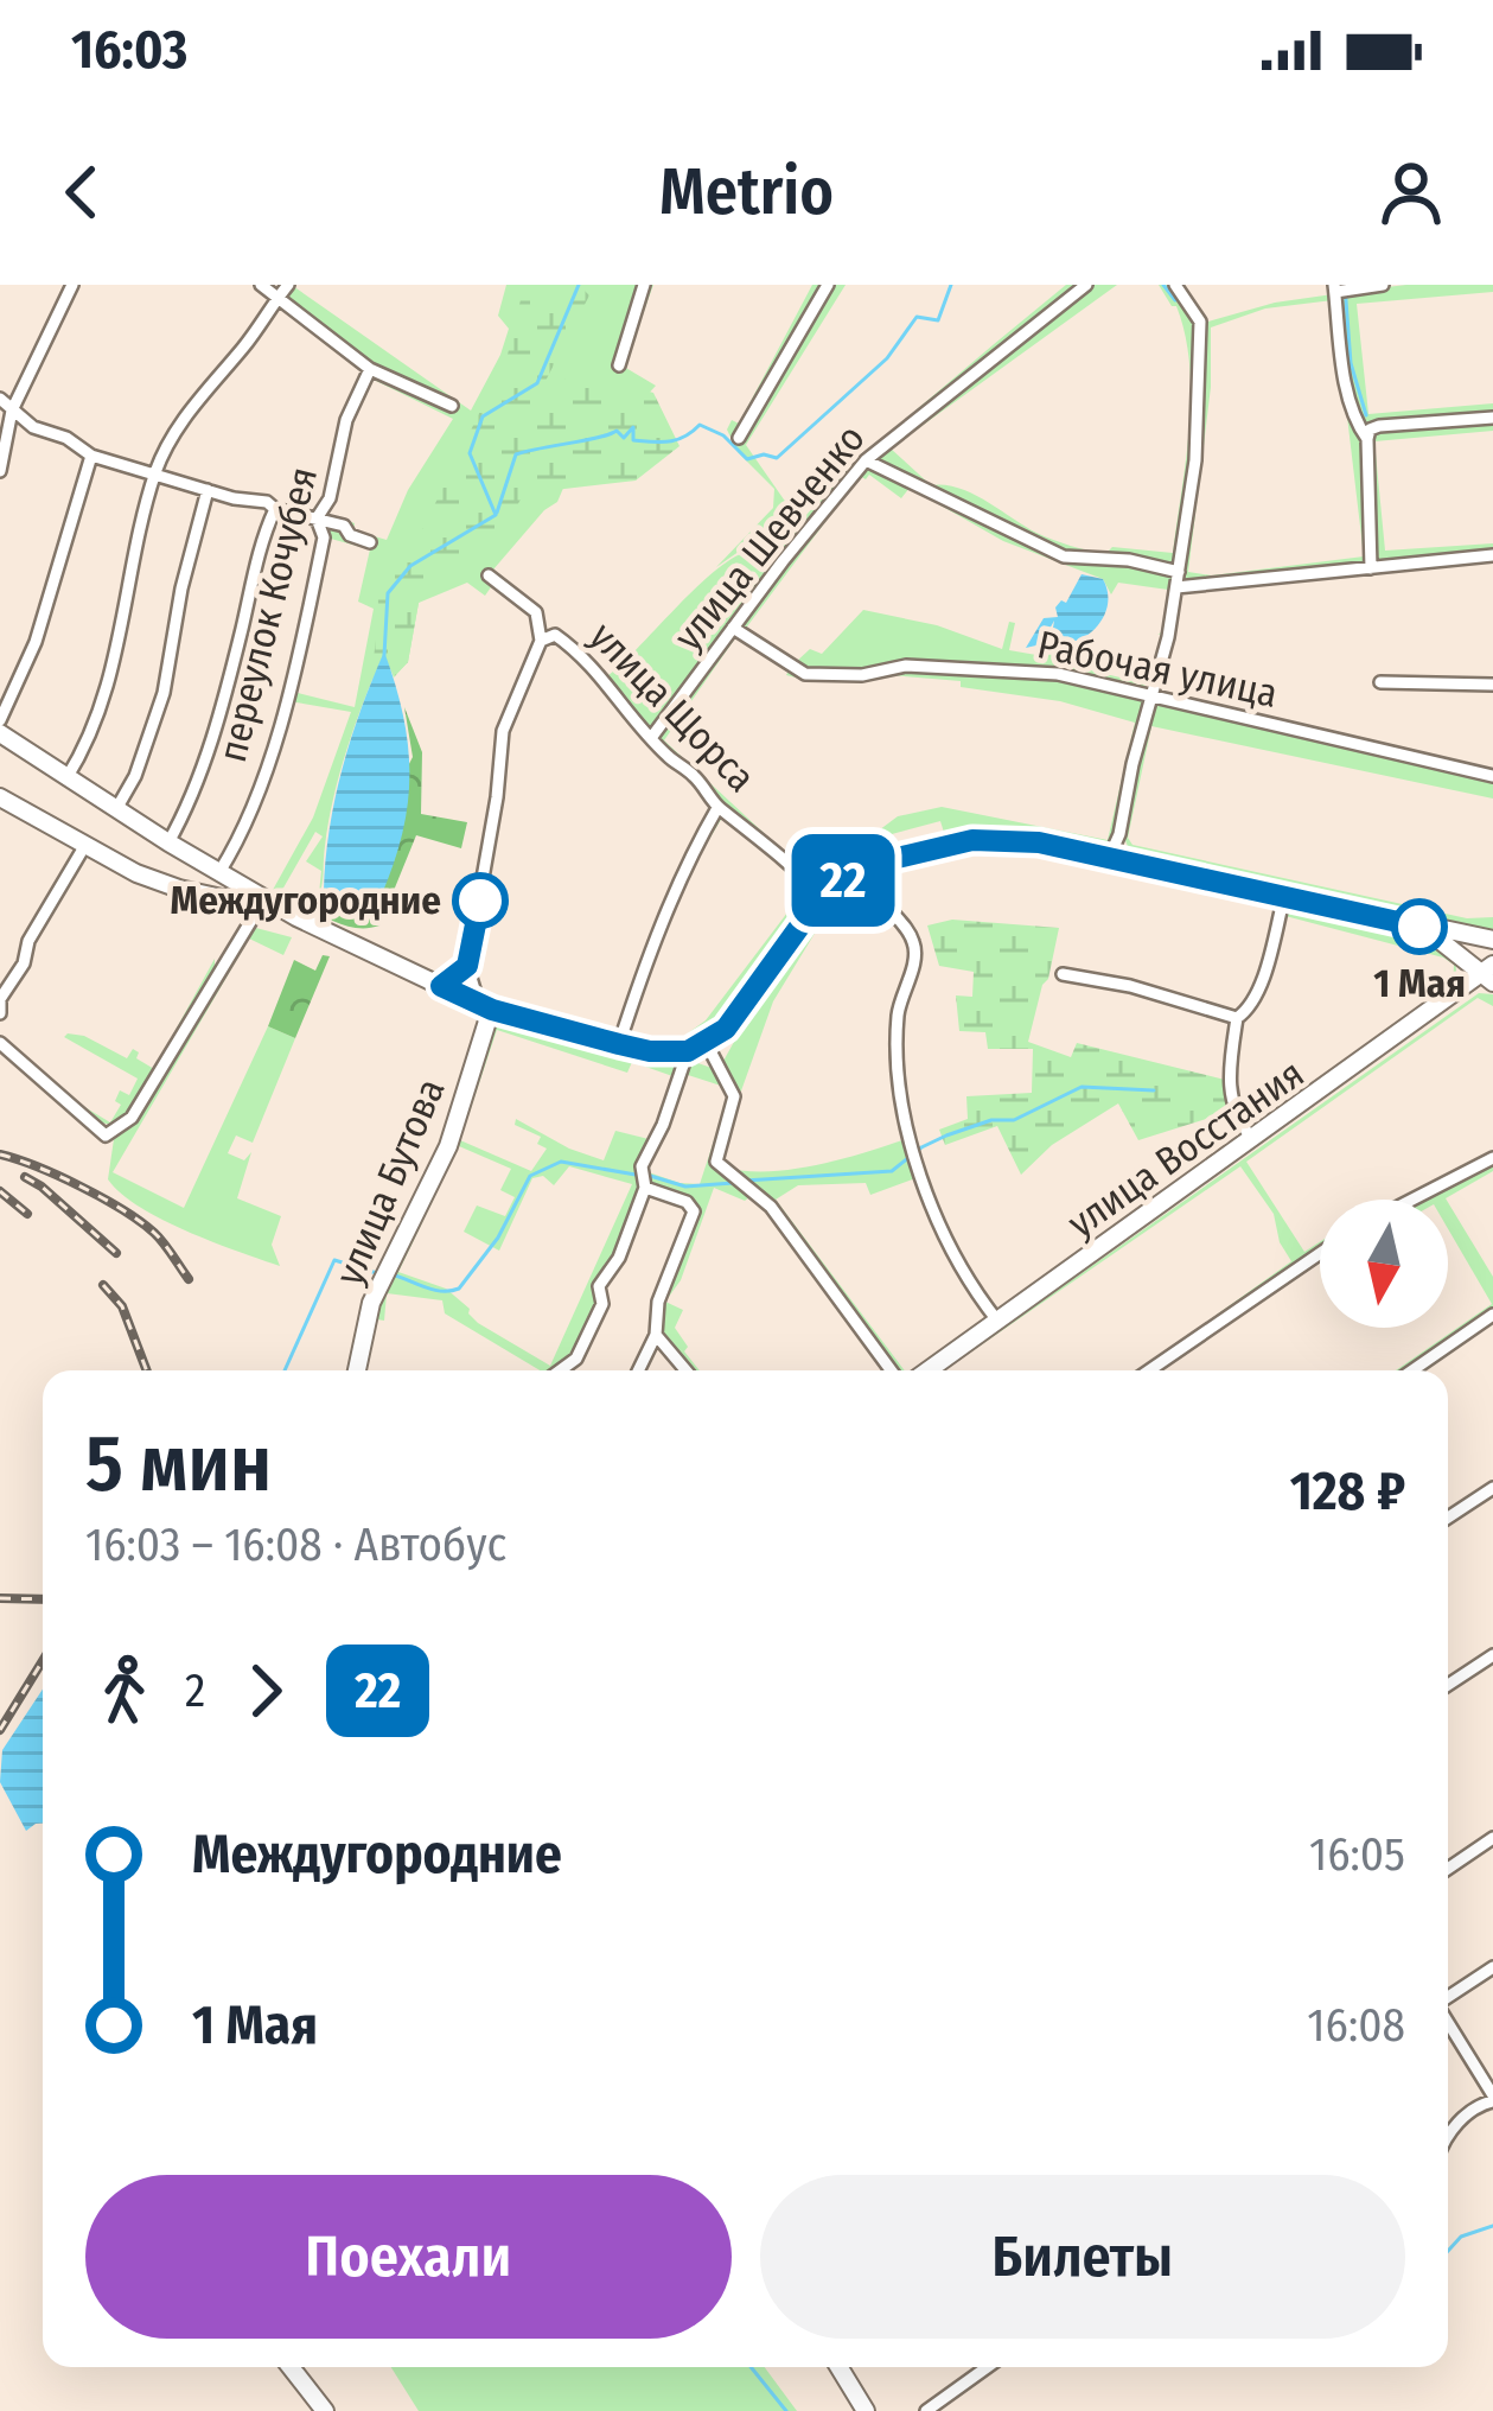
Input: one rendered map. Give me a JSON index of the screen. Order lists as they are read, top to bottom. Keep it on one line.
{"streets":{"main road":["улица Восстания","улица Бутова"],"street":["улица Шевченко","переулок Кочубея","Рабочая улица","улица Щорса"]},"crossings":[["улица Шевченко","Рабочая улица"],["улица Шевченко","улица Щорса"]],"places":["Междугородние","1 Мая"],"lines":["bus line 22"],"north":"bottom","page":{"status":"16:03","header":"Metrio","on_map":"22","heading":["5 мин","16:03 – 16:08 · Автобус","128 ₽"],"legs":["2","22"],"list":[{"name":"Междугородние","value":"16:05"},{"name":"1 Мая","value":"16:08"}],"buttons":["Поехали","Билеты"]}}
